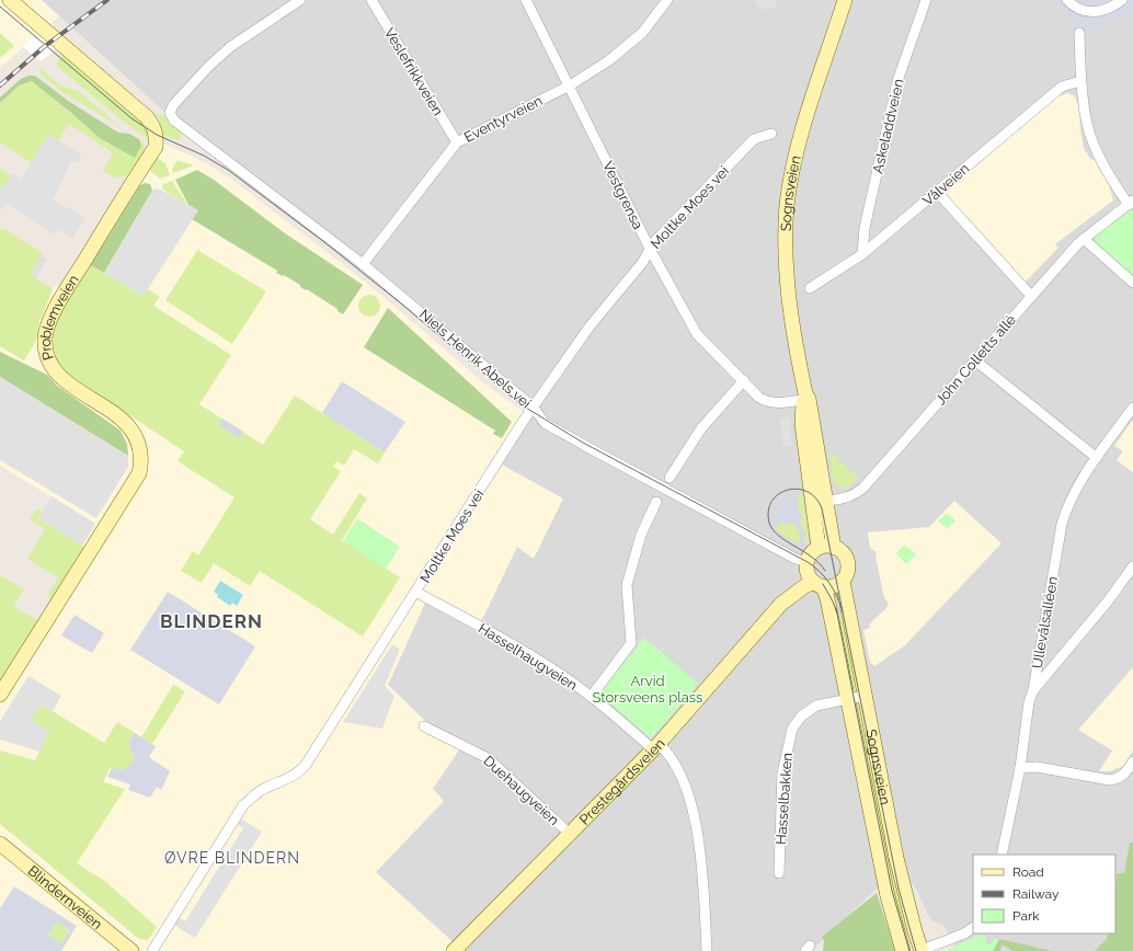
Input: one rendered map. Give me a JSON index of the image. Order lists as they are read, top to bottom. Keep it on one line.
{"streets":{"street":["Veslefrikkveien","Eventyrveien","Askeladdveien","Vålveien","Sognsveien","Vestgrensa","Moltke Moes vei","Problemveien","Niels Henrik Abels vei","John Colletts allé","Ullevålsalléen","Hasselhaugveien","Prestegårdsveien","Duehaugveien","Hasselbakken","Blindernveien"]},"crossings":[["Veslefrikkveien","Eventyrveien"],["Eventyrveien","Vestgrensa"],["Eventyrveien","Niels Henrik Abels vei"],["Askeladdveien","Vålveien"],["Sognsveien","Vestgrensa"],["Sognsveien","Niels Henrik Abels vei"],["Sognsveien","John Colletts allé"],["Sognsveien","Prestegårdsveien"],["Sognsveien","Hasselbakken"],["Vestgrensa","Moltke Moes vei"],["Moltke Moes vei","Niels Henrik Abels vei"],["Moltke Moes vei","Hasselhaugveien"],["Niels Henrik Abels vei","Prestegårdsveien"],["Hasselhaugveien","Prestegårdsveien"],["Prestegårdsveien","Duehaugveien"]],"districts":["BLINDERN","ØVRE BLINDERN"],"parks":["Arvid Storsveens plass"],"legend":["Road","Railway","Park"]}
